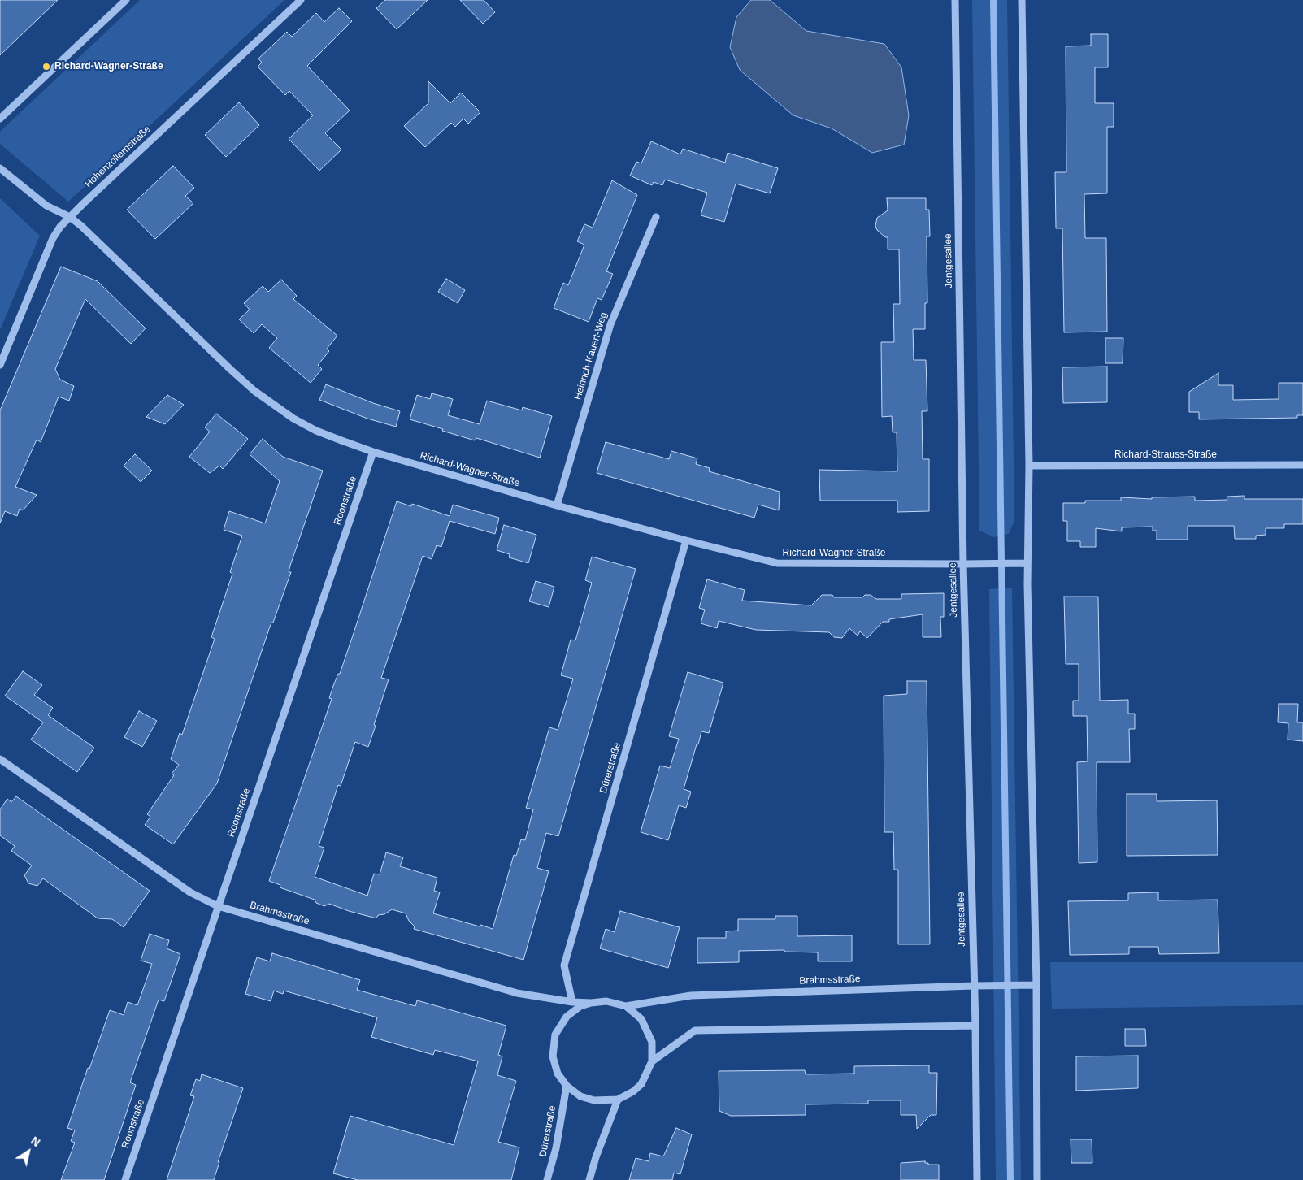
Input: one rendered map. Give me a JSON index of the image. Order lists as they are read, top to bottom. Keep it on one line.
{"streets":{"street":["Hohenzollernstraße","Jentgesallee","Heinrich-Kauert-Weg","Richard-Strauss-Straße","Richard-Wagner-Straße","Roonstraße","Dürerstraße","Brahmsstraße"]},"crossings":[["Hohenzollernstraße","Richard-Wagner-Straße"],["Jentgesallee","Richard-Wagner-Straße"],["Jentgesallee","Brahmsstraße"],["Heinrich-Kauert-Weg","Richard-Wagner-Straße"],["Richard-Wagner-Straße","Roonstraße"],["Richard-Wagner-Straße","Dürerstraße"],["Roonstraße","Brahmsstraße"],["Dürerstraße","Brahmsstraße"]],"places":["Richard-Wagner-Straße"],"north":"top right"}
